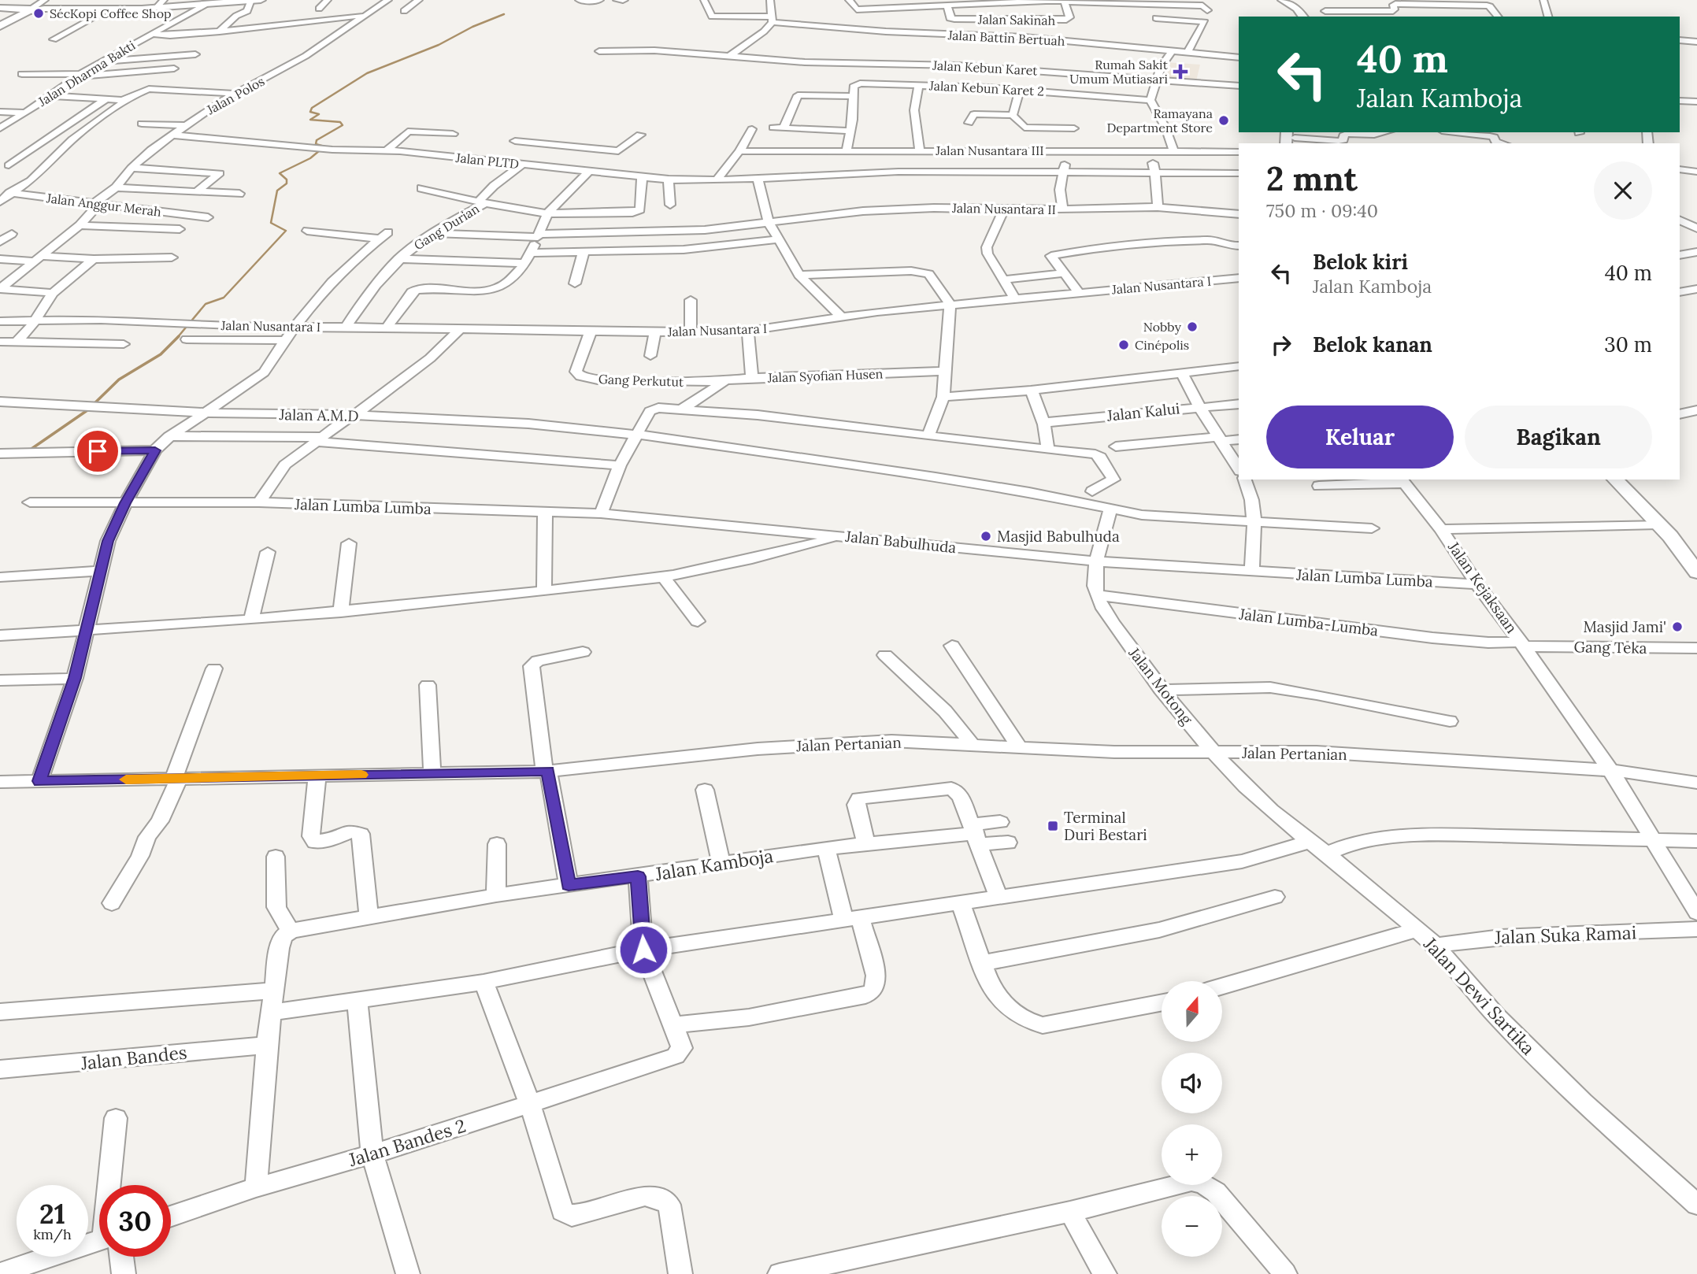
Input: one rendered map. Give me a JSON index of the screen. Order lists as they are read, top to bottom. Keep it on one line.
{"streets":{"street":["Jalan Sakinah","Jalan Battin Bertuah","Jalan Kebun Karet","Jalan Dharma Bakti","Jalan Kebun Karet 2","Jalan Polos","Jalan Nusantara III","Jalan PLTD","Jalan Anggur Merah","Jalan Nusantara II","Gang Durian","Jalan Nusantara I","Jalan Syofian Husen","Gang Perkutut","Jalan Kalui","Jalan A.M.D","Jalan Lumba Lumba","Jalan Babulhuda","Jalan Kejaksaan","Jalan Lumba-Lumba","Gang Teka","Jalan Motong","Jalan Pertanian","Jalan Kamboja","Jalan Suka Ramai","Jalan Dewi Sartika","Jalan Bandes","Jalan Bandes 2"]},"crossings":[["Jalan Polos","Jalan PLTD"],["Jalan Polos","Jalan Anggur Merah"],["Jalan PLTD","Gang Durian"],["Jalan Nusantara II","Gang Durian"],["Gang Durian","Jalan Nusantara I"],["Jalan Nusantara I","Jalan Syofian Husen"],["Jalan Nusantara I","Gang Perkutut"],["Jalan Syofian Husen","Gang Perkutut"],["Jalan A.M.D","Jalan Motong"],["Jalan Lumba Lumba","Jalan Babulhuda"],["Jalan Lumba Lumba","Jalan Kejaksaan"],["Jalan Babulhuda","Jalan Motong"],["Jalan Kejaksaan","Jalan Lumba-Lumba"],["Jalan Kejaksaan","Gang Teka"],["Jalan Kejaksaan","Jalan Pertanian"],["Jalan Lumba-Lumba","Gang Teka"],["Jalan Lumba-Lumba","Jalan Motong"],["Jalan Motong","Jalan Pertanian"],["Jalan Motong","Jalan Dewi Sartika"],["Jalan Suka Ramai","Jalan Dewi Sartika"]],"places":{"other":["SécKopi Coffee Shop","Ramayana Department Store","Nobby","Cinépolis","Masjid Babulhuda","Masjid Jami'"],"health":["Rumah Sakit Umum Mutiasari"],"transit":["Terminal Duri Bestari"]},"north":"top","page":{"turn":["40 m","Jalan Kamboja"],"heading":["2 mnt","750 m · 09:40"],"list":[{"name":"Belok kiri","note":"Jalan Kamboja","value":"40 m"},{"name":"Belok kanan","value":"30 m"}],"buttons":["Keluar","Bagikan"],"map_buttons":["+","−"],"speed":"21 km/h","limit":"30"}}
